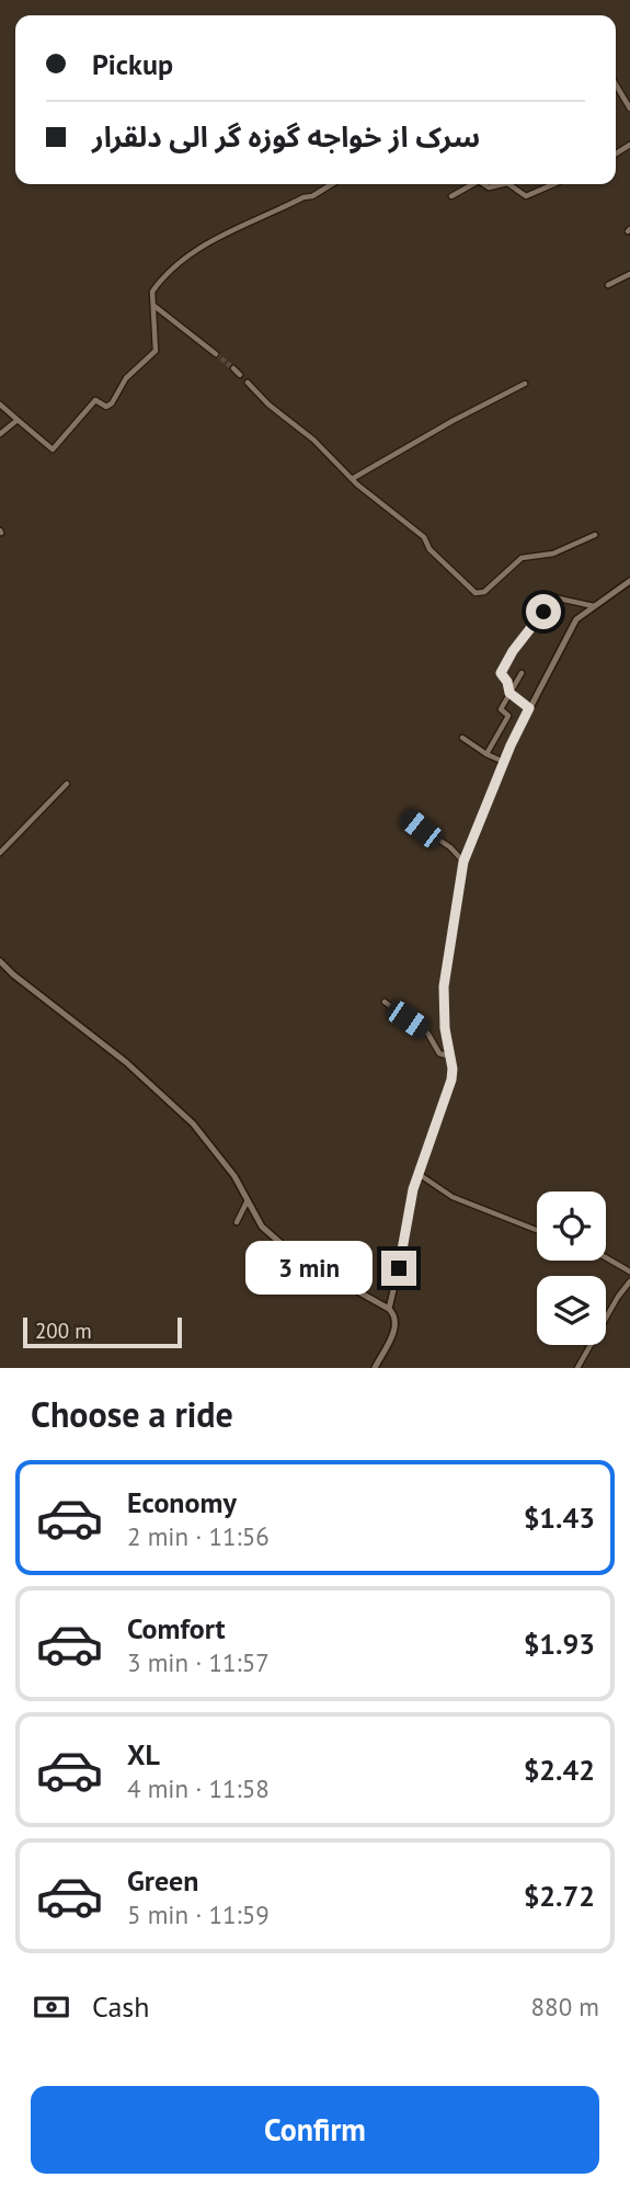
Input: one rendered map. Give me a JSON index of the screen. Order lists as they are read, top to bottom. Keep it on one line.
{"scale_bar":"200 m","page":{"banner":["Pickup","سرک از خواجه گوزه گر الی دلقرار"],"bubble":"3 min","scale":"200 m","heading":"Choose a ride","list":[{"name":"Economy","note":"2 min · 11:56","value":"$1.43"},{"name":"Comfort","note":"3 min · 11:57","value":"$1.93"},{"name":"XL","note":"4 min · 11:58","value":"$2.42"},{"name":"Green","note":"5 min · 11:59","value":"$2.72"}],"pay":["Cash","880 m"],"buttons":"Confirm"}}
